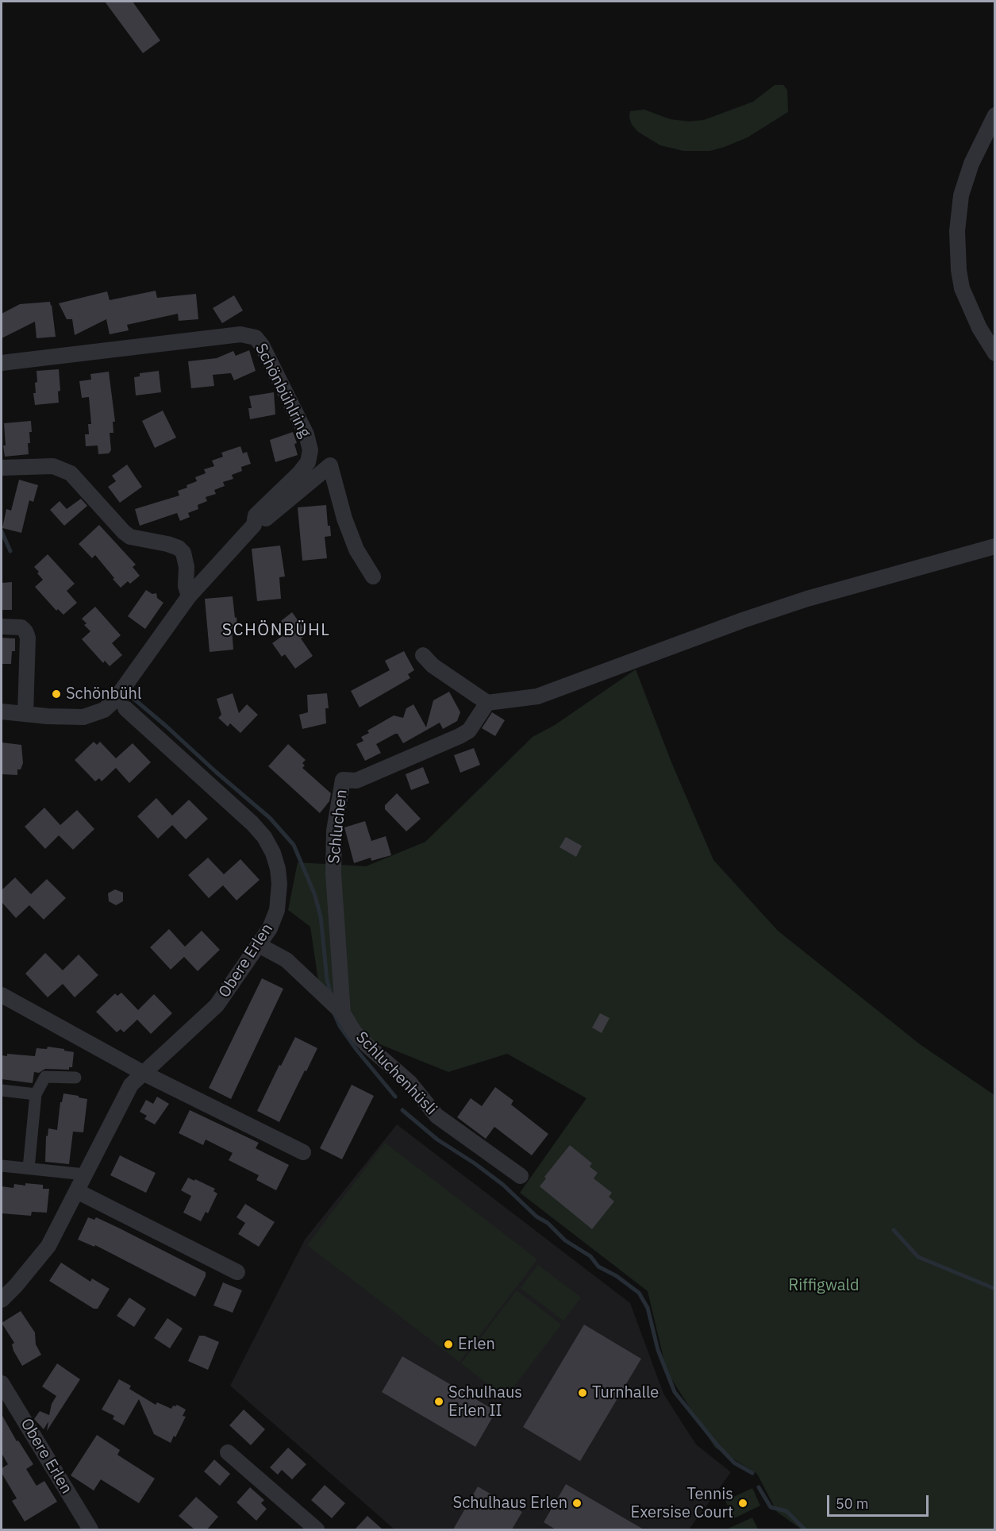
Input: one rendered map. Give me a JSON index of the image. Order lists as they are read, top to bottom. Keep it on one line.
{"streets":{"street":["Schönbühlring","Schluchen","Obere Erlen","Schluchenhüsli"]},"crossings":[["Schluchen","Schluchenhüsli"],["Obere Erlen","Schluchenhüsli"]],"districts":["SCHÖNBÜHL"],"parks":["Riffigwald"],"places":["Schönbühl","Erlen","Turnhalle","Schulhaus Erlen II","Schulhaus Erlen","Tennis Exersise Court"],"scale_bar":"50 m"}
